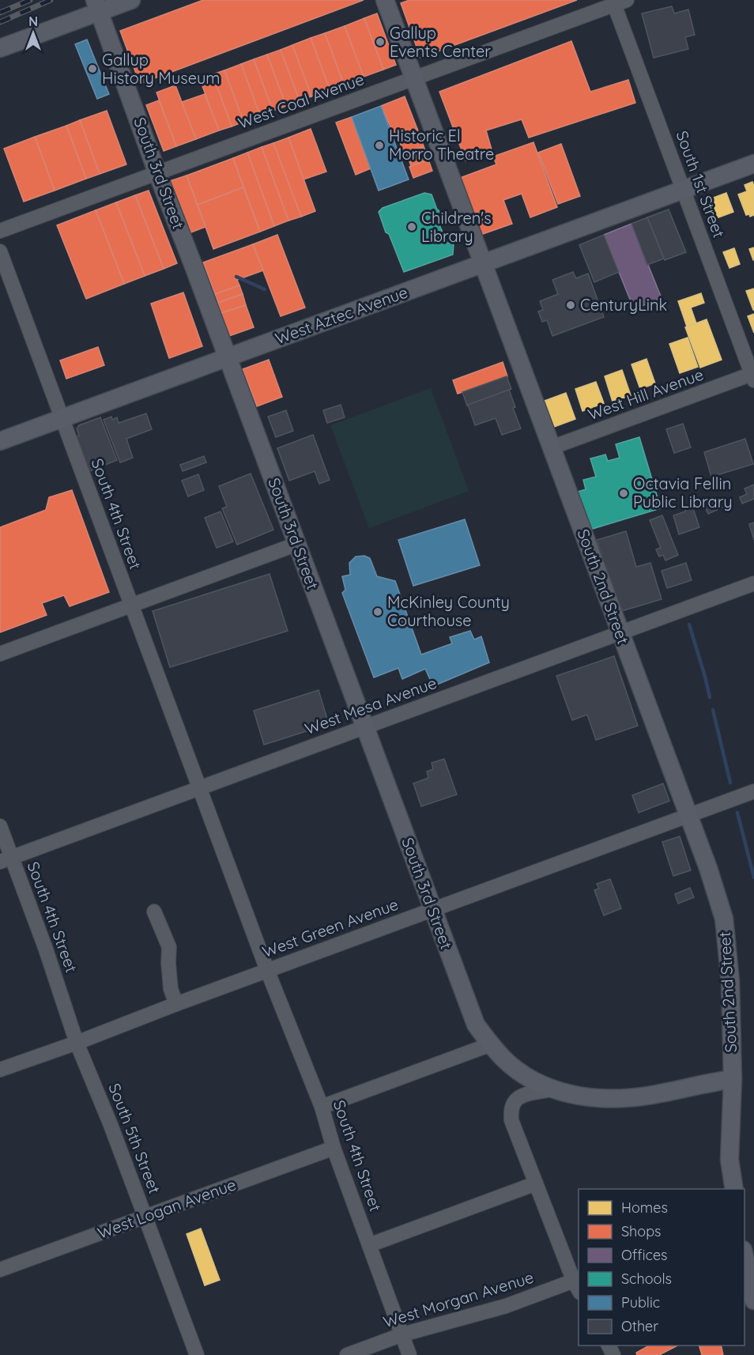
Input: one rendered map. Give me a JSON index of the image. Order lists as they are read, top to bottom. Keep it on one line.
{"streets":{"main road":["South 3rd Street","West Aztec Avenue","South 2nd Street"],"street":["West Coal Avenue","South 1st Street","West Hill Avenue","South 4th Street","West Mesa Avenue","West Green Avenue","South 5th Street","West Logan Avenue","West Morgan Avenue"]},"crossings":[["West Coal Avenue","South 3rd Street"],["West Coal Avenue","South 1st Street"],["West Coal Avenue","South 2nd Street"],["South 3rd Street","West Aztec Avenue"],["South 3rd Street","West Mesa Avenue"],["South 3rd Street","West Green Avenue"],["South 1st Street","West Aztec Avenue"],["South 1st Street","West Hill Avenue"],["West Aztec Avenue","South 4th Street"],["West Aztec Avenue","South 2nd Street"],["West Hill Avenue","South 2nd Street"],["South 4th Street","West Mesa Avenue"],["South 4th Street","West Green Avenue"],["South 4th Street","South 5th Street"],["South 4th Street","West Logan Avenue"],["South 4th Street","West Morgan Avenue"],["South 2nd Street","West Mesa Avenue"],["South 2nd Street","West Green Avenue"],["West Green Avenue","South 5th Street"],["South 5th Street","West Logan Avenue"]],"places":["Gallup Events Center","Gallup History Museum","Historic El Morro Theatre","Children's Library","CenturyLink","Octavia Fellin Public Library","McKinley County Courthouse"],"legend":["Homes","Shops","Offices","Schools","Public","Other"],"north":"top"}
